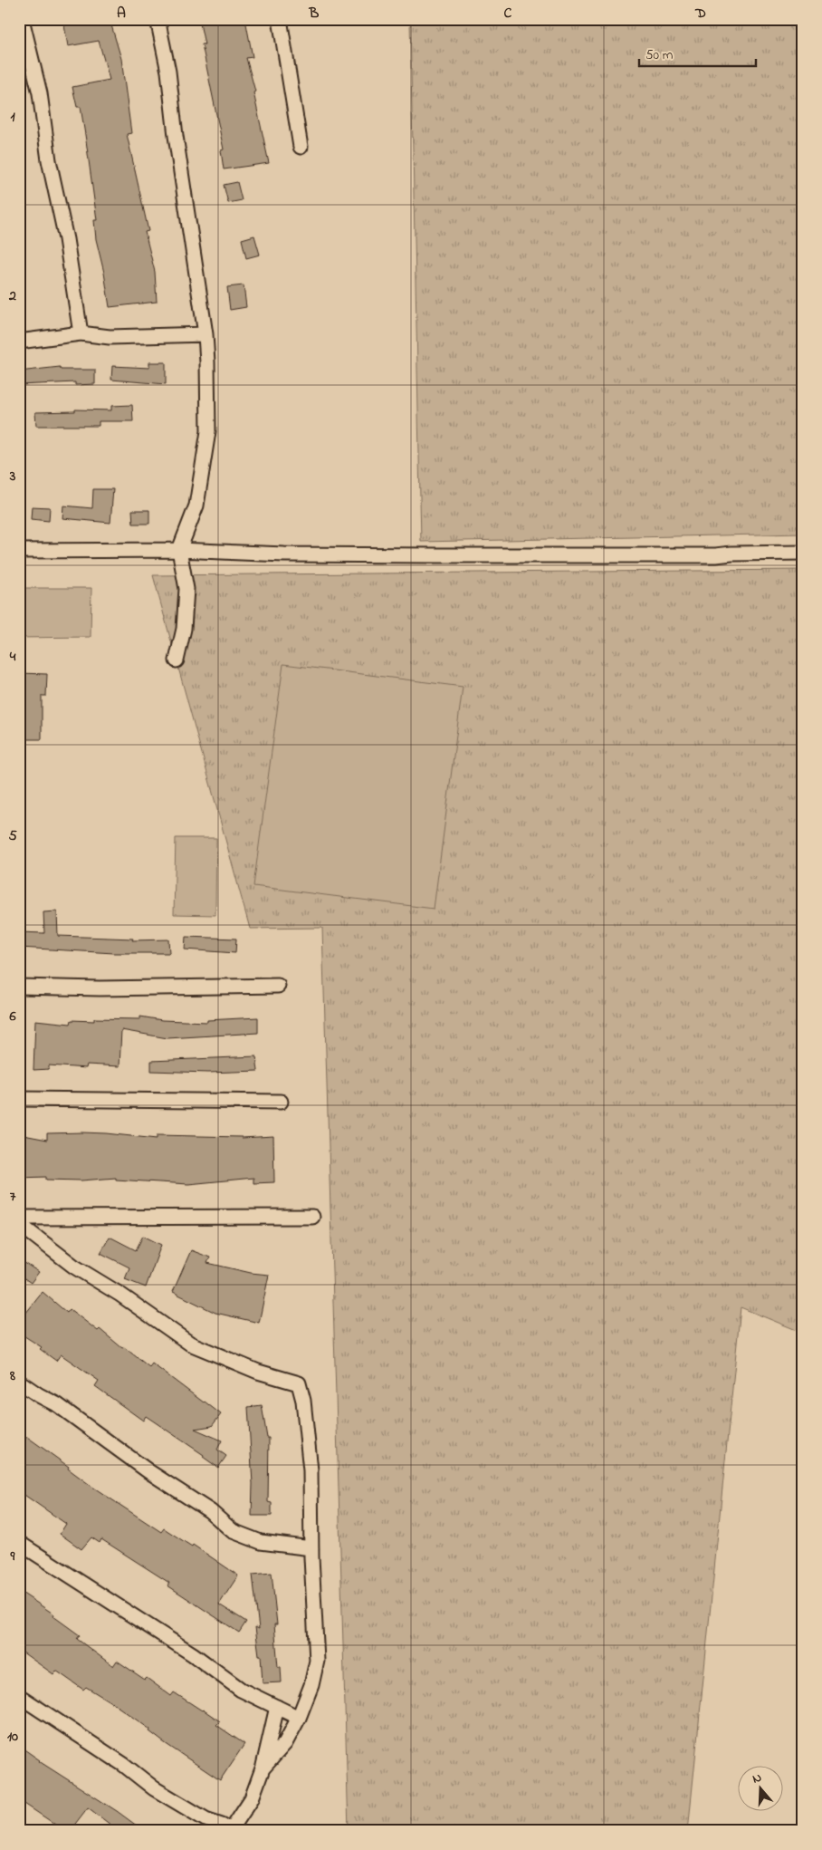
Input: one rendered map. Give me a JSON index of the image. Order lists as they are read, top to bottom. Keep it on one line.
{"scale_bar":"50 m","north":"top","grid":{"columns":["A","B","C","D"],"rows":["1","2","3","4","5","6","7","8","9","10"]}}
